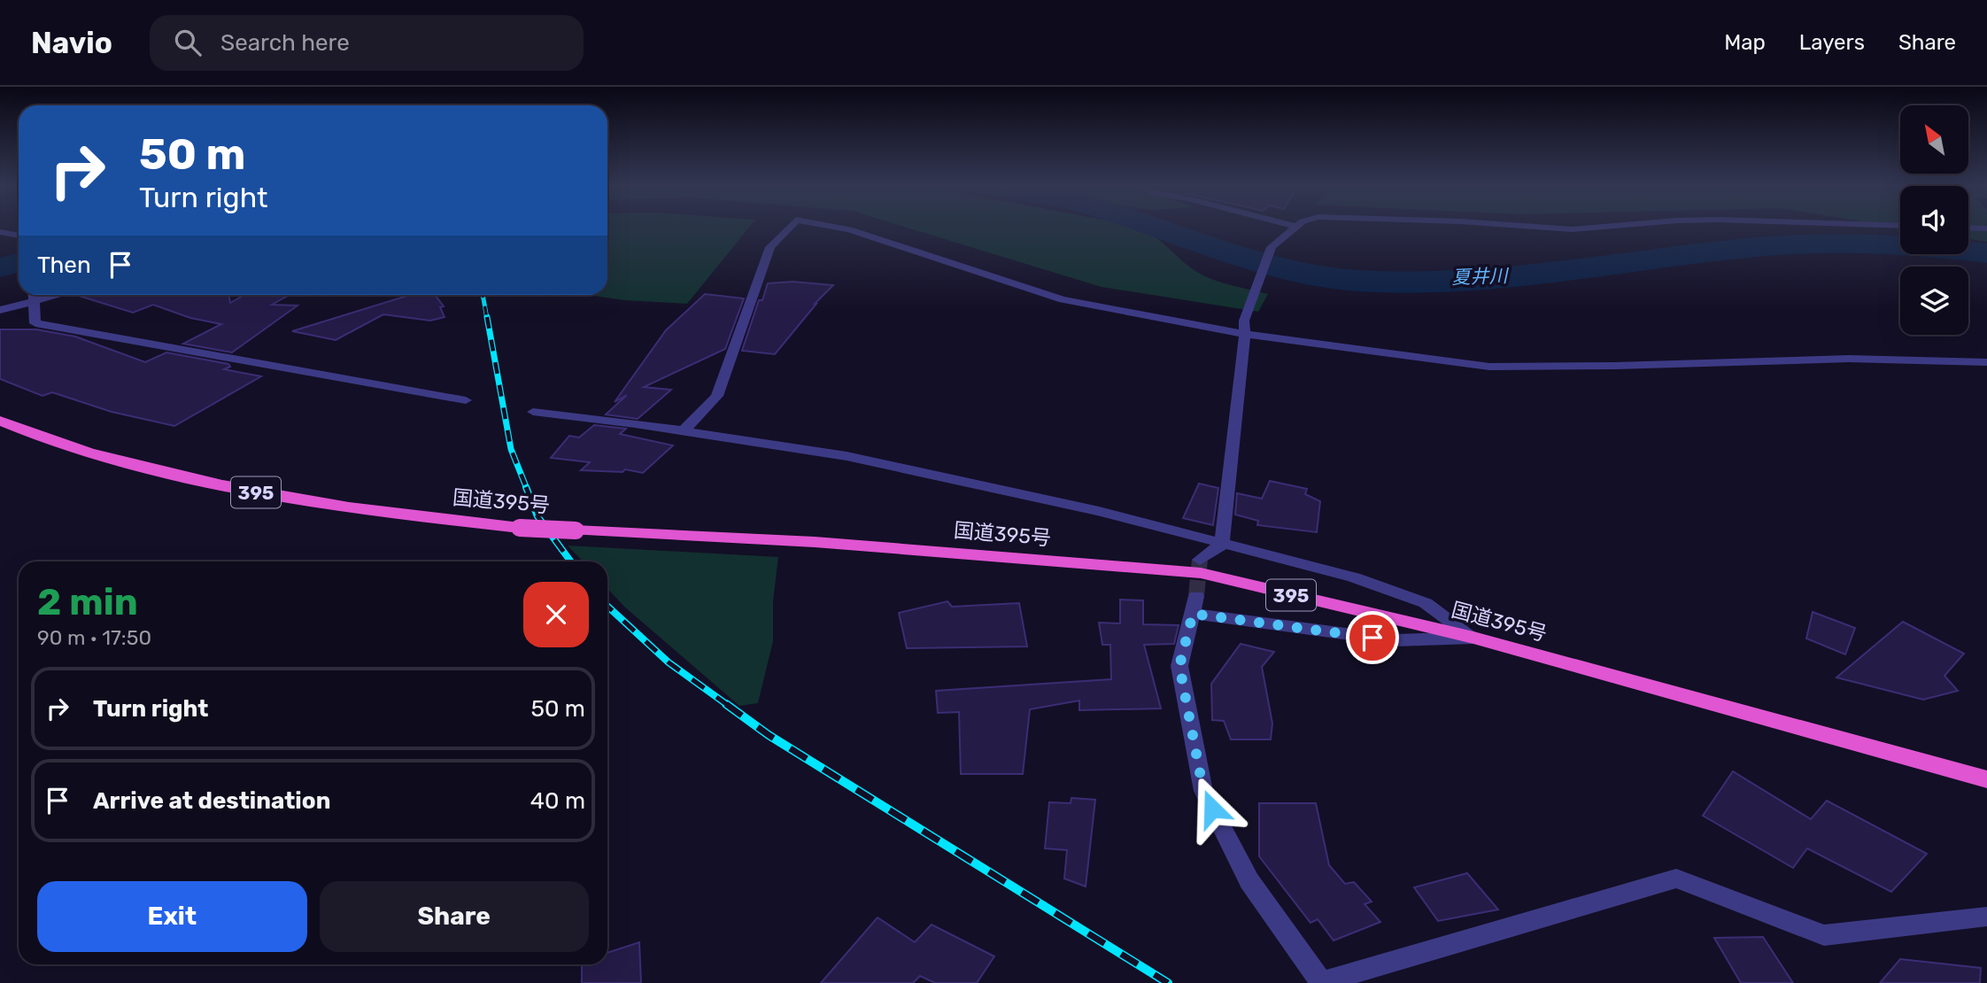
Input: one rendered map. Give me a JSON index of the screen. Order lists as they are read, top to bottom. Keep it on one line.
{"streets":{"highway":["395","国道395号"]},"water":["夏井川"],"north":"top left","page":{"header":"Navio","search":"Search here","nav":["Map","Layers","Share"],"turn":["50 m","Turn right"],"then":"Then","heading":["2 min","90 m · 17:50"],"list":[{"name":"Turn right","value":"50 m"},{"name":"Arrive at destination","value":"40 m"}],"buttons":["Exit","Share"]}}
